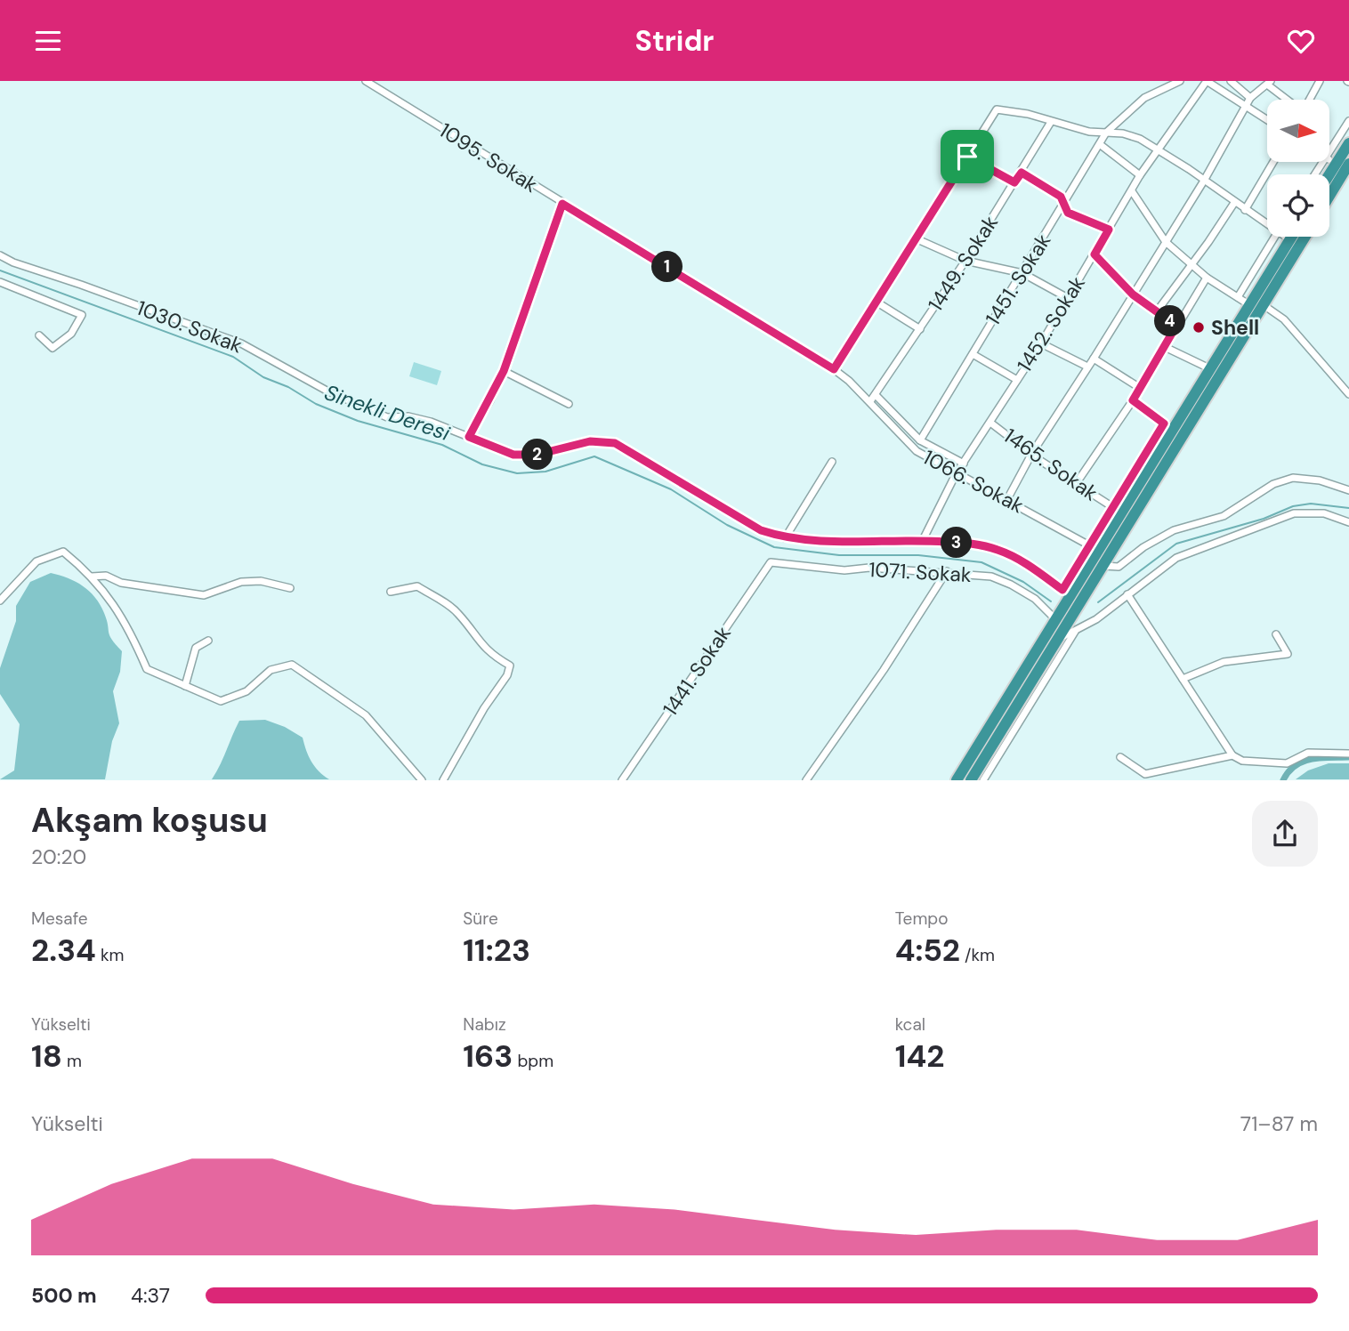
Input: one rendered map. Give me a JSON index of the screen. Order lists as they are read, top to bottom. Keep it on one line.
{"streets":{"street":["1095. Sokak","1449. Sokak","1451. Sokak","1452. Sokak","1030. Sokak","1465. Sokak","1066. Sokak","1071. Sokak","1441. Sokak"]},"crossings":[["1095. Sokak","1066. Sokak"],["1449. Sokak","1066. Sokak"],["1452. Sokak","1030. Sokak"],["1452. Sokak","1465. Sokak"],["1452. Sokak","1066. Sokak"],["1071. Sokak","1441. Sokak"]],"water":["Sinekli Deresi"],"places":["Shell"],"north":"right","page":{"header":"Stridr","pins":["1","4","2","3"],"heading":["Akşam koşusu","20:20"],"stats":[["Mesafe","2.34 km"],["Süre","11:23"],["Tempo","4:52 /km"],["Yükselti","18 m"],["Nabız","163 bpm"],["kcal","142"]],"chart":["Yükselti","71–87 m"],"list":[{"name":"500 m","note":"4:37"}]}}
